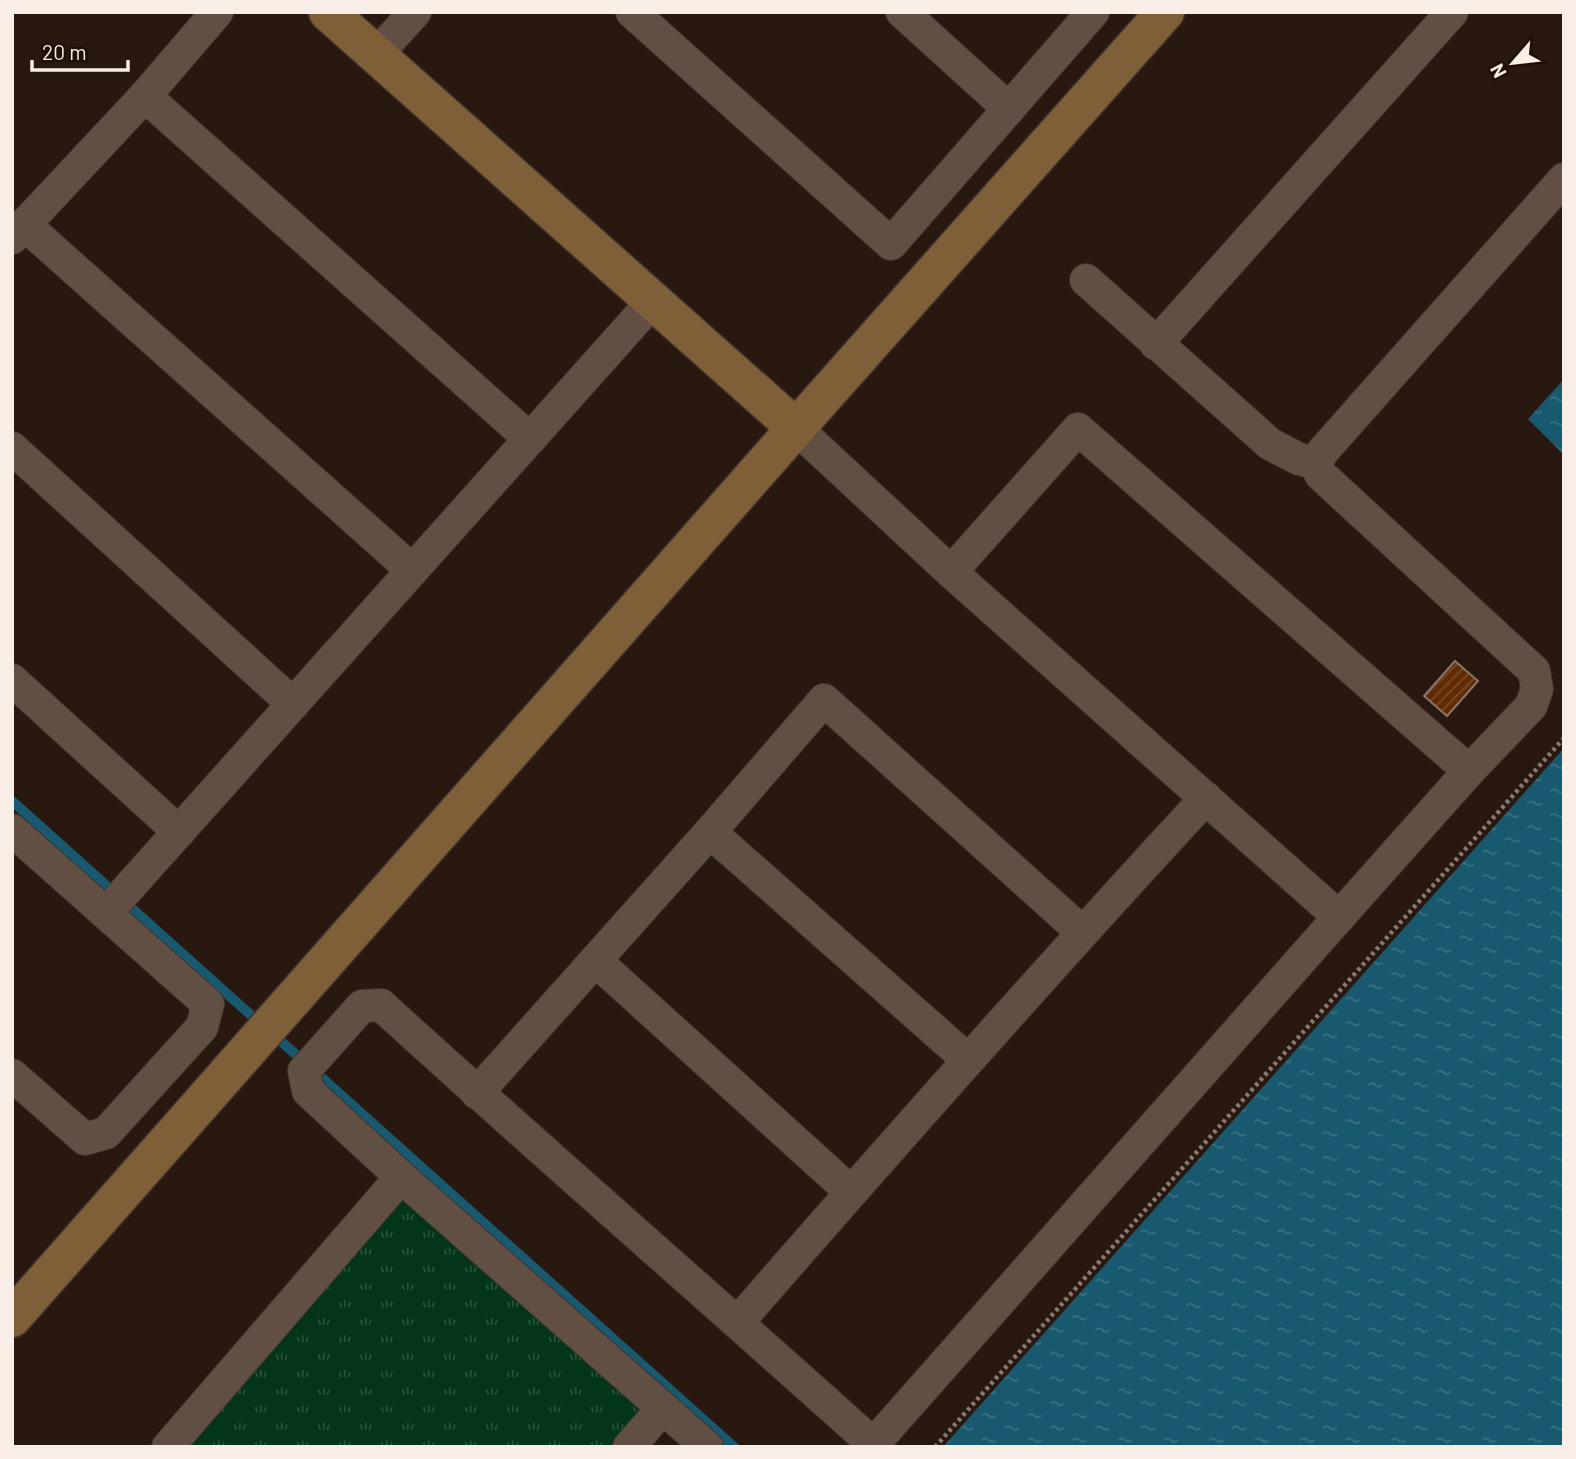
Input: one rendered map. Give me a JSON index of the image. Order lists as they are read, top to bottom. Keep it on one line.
{"scale_bar":"20 m","north":"bottom left"}
